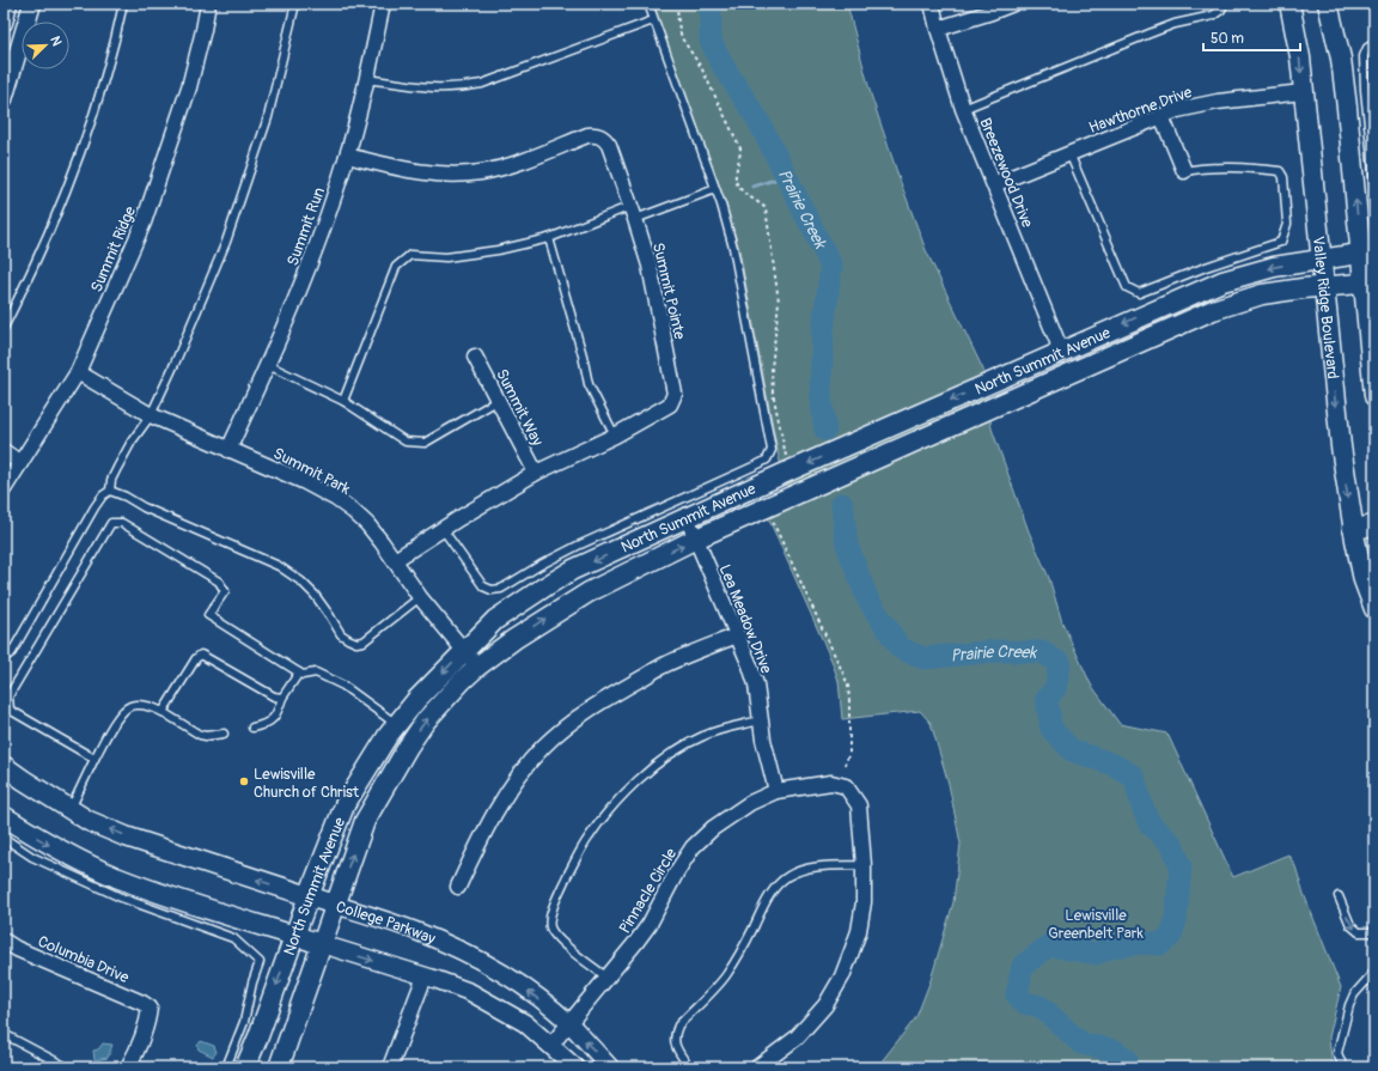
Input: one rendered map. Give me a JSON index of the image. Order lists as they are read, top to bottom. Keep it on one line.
{"streets":{"main road":["Valley Ridge Boulevard","North Summit Avenue","College Parkway"],"street":["Hawthorne Drive","Breezewood Drive","Summit Run","Summit Ridge","Summit Pointe","Summit Way","Summit Park","Lea Meadow Drive","Pinnacle Circle","Columbia Drive"]},"crossings":[["Hawthorne Drive","Breezewood Drive"],["Hawthorne Drive","Valley Ridge Boulevard"],["Breezewood Drive","North Summit Avenue"],["Summit Run","Summit Pointe"],["Summit Run","Summit Park"],["Summit Ridge","Summit Park"],["Summit Pointe","Summit Way"],["Summit Pointe","Summit Park"],["Valley Ridge Boulevard","North Summit Avenue"],["North Summit Avenue","Summit Park"],["North Summit Avenue","Lea Meadow Drive"],["North Summit Avenue","College Parkway"],["Lea Meadow Drive","Pinnacle Circle"],["Pinnacle Circle","College Parkway"]],"water":["Prairie Creek"],"parks":["Lewisville Greenbelt Park"],"places":["Lewisville Church of Christ"],"scale_bar":"50 m","north":"top right"}
